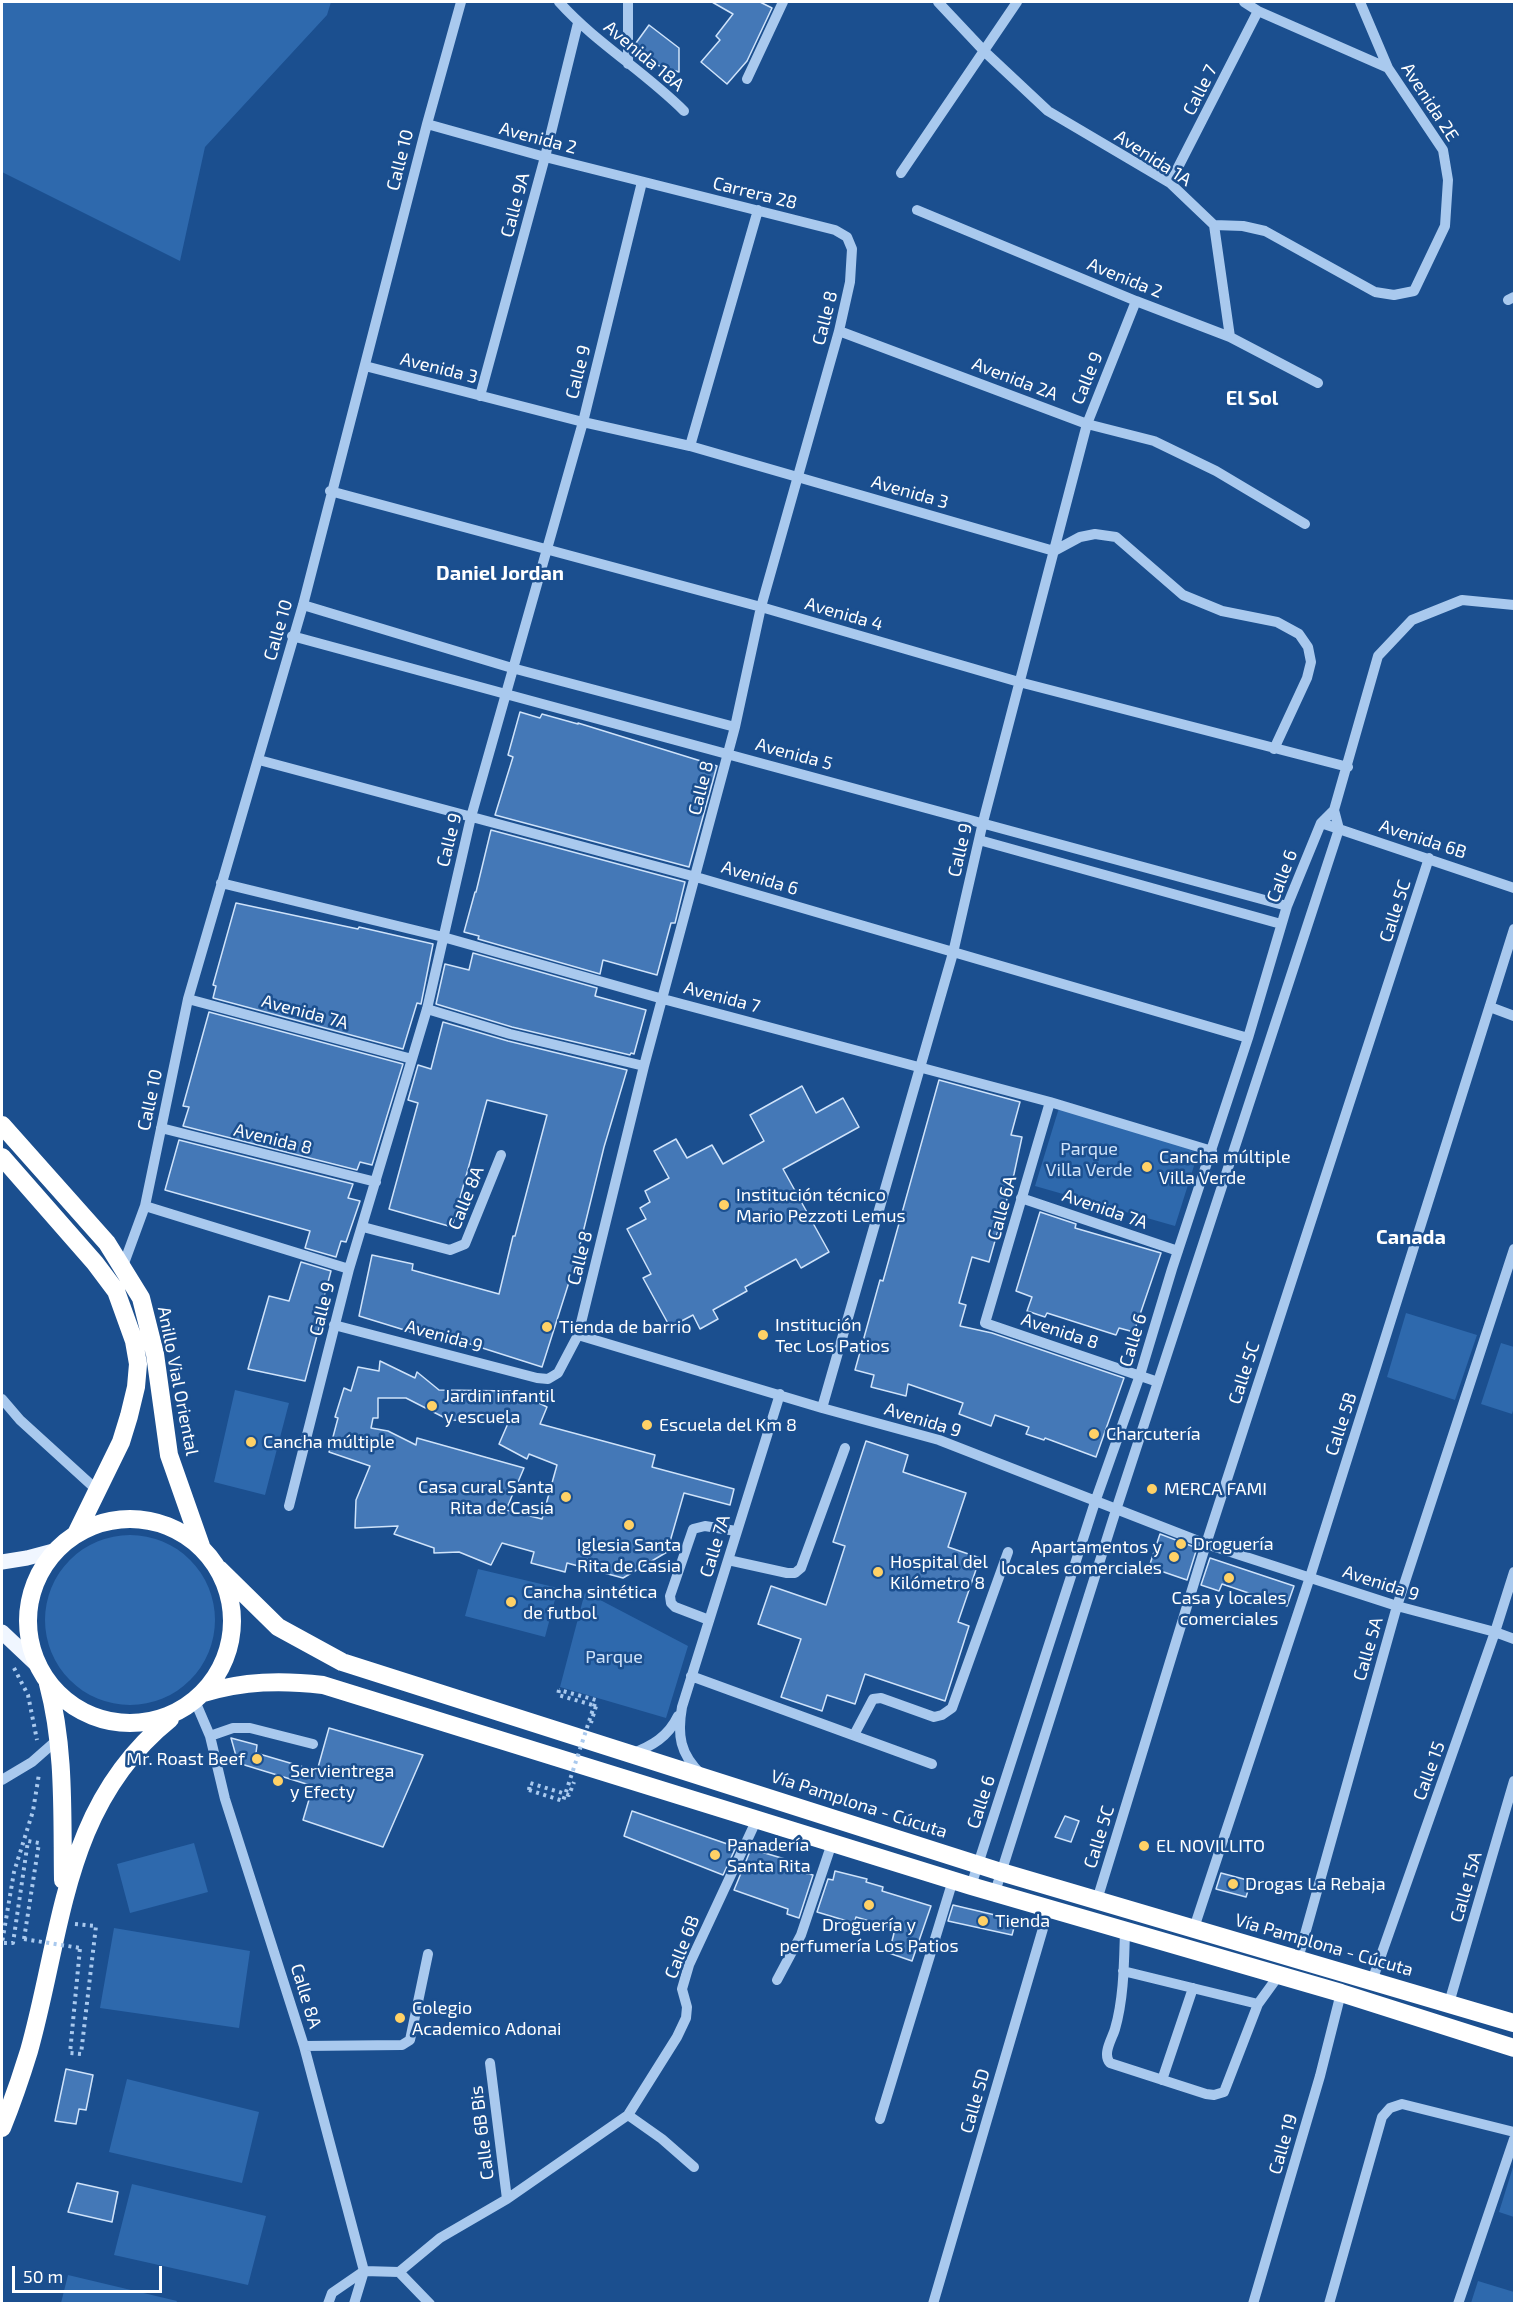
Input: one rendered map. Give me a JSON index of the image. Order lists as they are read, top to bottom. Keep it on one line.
{"streets":{"highway":["Anillo Vial Oriental","Vía Pamplona - Cúcuta"],"street":["Avenida 18A","Calle 7","Avenida 2E","Avenida 2","Avenida 1A","Calle 10","Carrera 28","Calle 9A","Calle 8","Avenida 3","Calle 9","Avenida 2A","Avenida 4","Avenida 5","Avenida 6B","Calle 6","Avenida 6","Calle 5C","Avenida 7","Avenida 7A","Avenida 8","Calle 8A","Calle 6A","Avenida 9","Calle 5B","Calle 7A","Calle 5A","Calle 15","Calle 15A","Calle 6B","Calle 5D","Calle 6B Bis","Calle 19"]},"crossings":[["Avenida 18A","Calle 9A"],["Calle 7","Avenida 1A"],["Avenida 2E","Avenida 1A"],["Avenida 2","Calle 10"],["Avenida 2","Carrera 28"],["Avenida 2","Calle 9A"],["Avenida 2","Calle 9"],["Calle 10","Avenida 3"],["Calle 10","Avenida 4"],["Calle 10","Avenida 5"],["Calle 10","Avenida 6"],["Calle 10","Avenida 7"],["Calle 10","Avenida 7A"],["Calle 10","Avenida 8"],["Calle 10","Anillo Vial Oriental"],["Carrera 28","Calle 8"],["Carrera 28","Calle 9"],["Calle 9A","Avenida 3"],["Calle 8","Avenida 3"],["Calle 8","Avenida 2A"],["Calle 8","Avenida 4"],["Calle 8","Avenida 5"],["Calle 8","Avenida 6"],["Calle 8","Avenida 7"],["Calle 8","Avenida 9"],["Avenida 3","Calle 9"],["Calle 9","Avenida 2A"],["Calle 9","Avenida 4"],["Calle 9","Avenida 5"],["Calle 9","Avenida 6"],["Calle 9","Avenida 7"],["Calle 9","Avenida 7A"],["Calle 9","Avenida 8"],["Calle 9","Calle 8A"],["Calle 9","Avenida 9"],["Avenida 4","Calle 6"],["Avenida 5","Calle 6"],["Avenida 6B","Calle 6"],["Avenida 6B","Calle 5C"],["Calle 6","Avenida 6"],["Calle 6","Avenida 7"],["Calle 6","Avenida 7A"],["Calle 6","Avenida 8"],["Calle 6","Avenida 9"],["Calle 6","Vía Pamplona - Cúcuta"],["Calle 5C","Avenida 9"],["Calle 5C","Vía Pamplona - Cúcuta"],["Avenida 7","Calle 6A"],["Avenida 7A","Calle 6A"],["Avenida 8","Calle 6A"],["Calle 8A","Anillo Vial Oriental"],["Calle 8A","Vía Pamplona - Cúcuta"],["Avenida 9","Calle 5B"],["Avenida 9","Calle 7A"],["Avenida 9","Calle 5A"],["Avenida 9","Calle 15"],["Anillo Vial Oriental","Vía Pamplona - Cúcuta"],["Calle 5B","Vía Pamplona - Cúcuta"],["Calle 7A","Vía Pamplona - Cúcuta"],["Calle 5A","Vía Pamplona - Cúcuta"],["Calle 15","Vía Pamplona - Cúcuta"],["Vía Pamplona - Cúcuta","Calle 15A"]],"districts":["El Sol","Daniel Jordan","Canada"],"parks":["Parque Villa Verde","Parque"],"places":["Cancha múltiple Villa Verde","Institución técnico Mario Pezzoti Lemus","Tienda de barrio","Institución Tec Los Patios","Jardin infantil y escuela","Escuela del Km 8","Charcutería","Cancha múltiple","MERCA FAMI","Casa cural Santa Rita de Casia","Iglesia Santa Rita de Casia","Droguería","Apartamentos y locales comerciales","Hospital del Kilómetro 8","Casa y locales comerciales","Cancha sintética de futbol","Mr. Roast Beef","Servientrega y Efecty","EL NOVILLITO","Panadería Santa Rita","Drogas La Rebaja","Droguería y perfumería Los Patios","Tienda","Colegio Academico Adonai"],"scale_bar":"50 m"}
